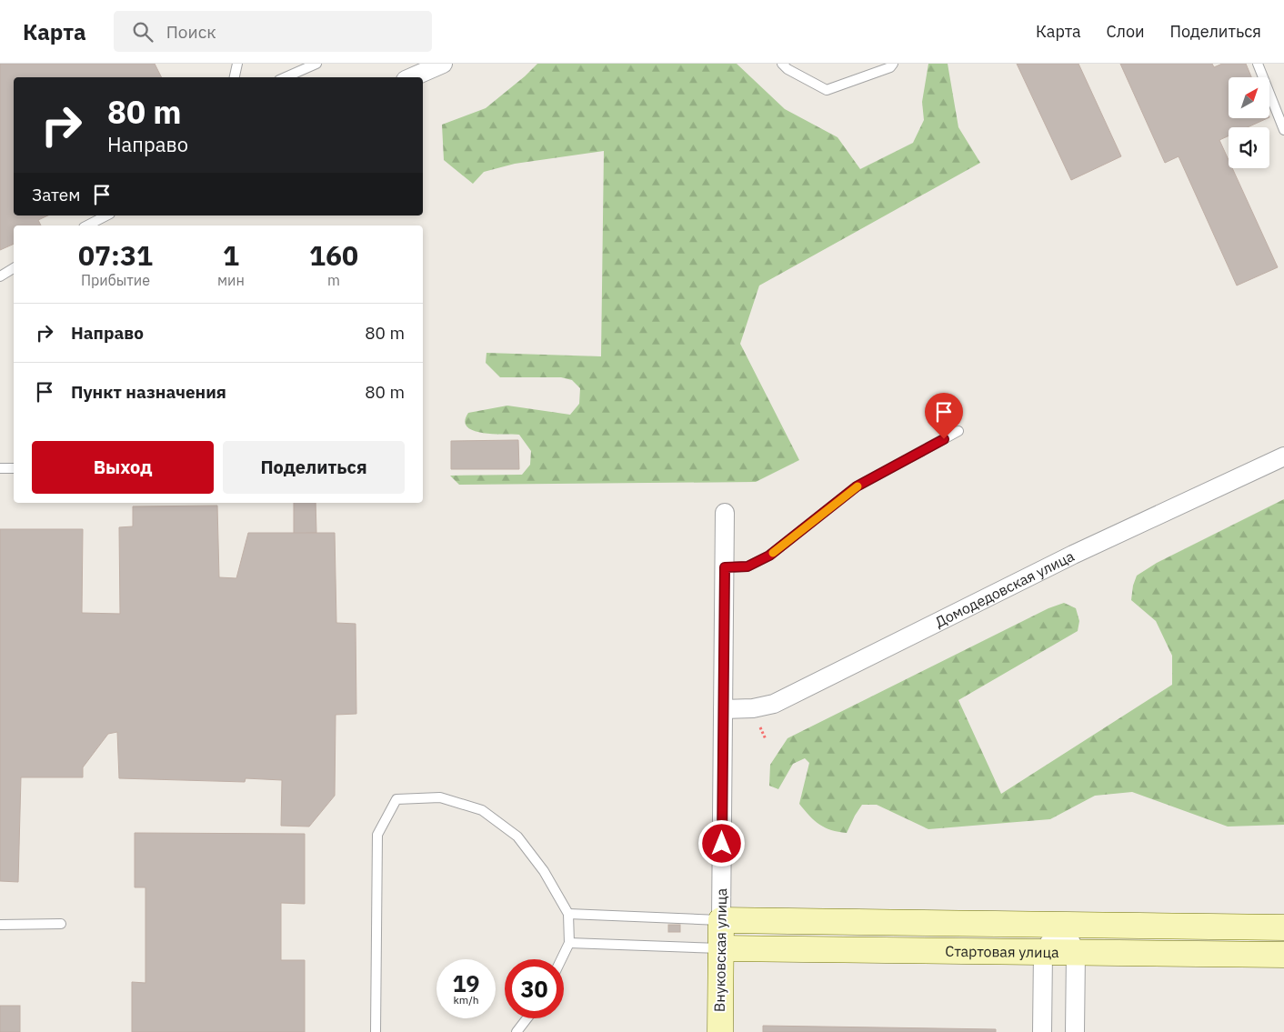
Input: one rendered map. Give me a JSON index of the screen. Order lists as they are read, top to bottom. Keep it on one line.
{"streets":{"street":["Домодедовская улица","Внуковская улица","Стартовая улица"]},"crossings":[["Домодедовская улица","Внуковская улица"],["Внуковская улица","Стартовая улица"]],"north":"top right","page":{"header":"Карта","search":"Поиск","nav":["Карта","Слои","Поделиться"],"turn":["80 m","Направо"],"then":"Затем","eta":["07:31","Прибытие","1","мин","160","m"],"list":[{"name":"Направо","value":"80 m"},{"name":"Пункт назначения","value":"80 m"}],"buttons":["Выход","Поделиться"],"speed":"19 km/h","limit":"30"}}
